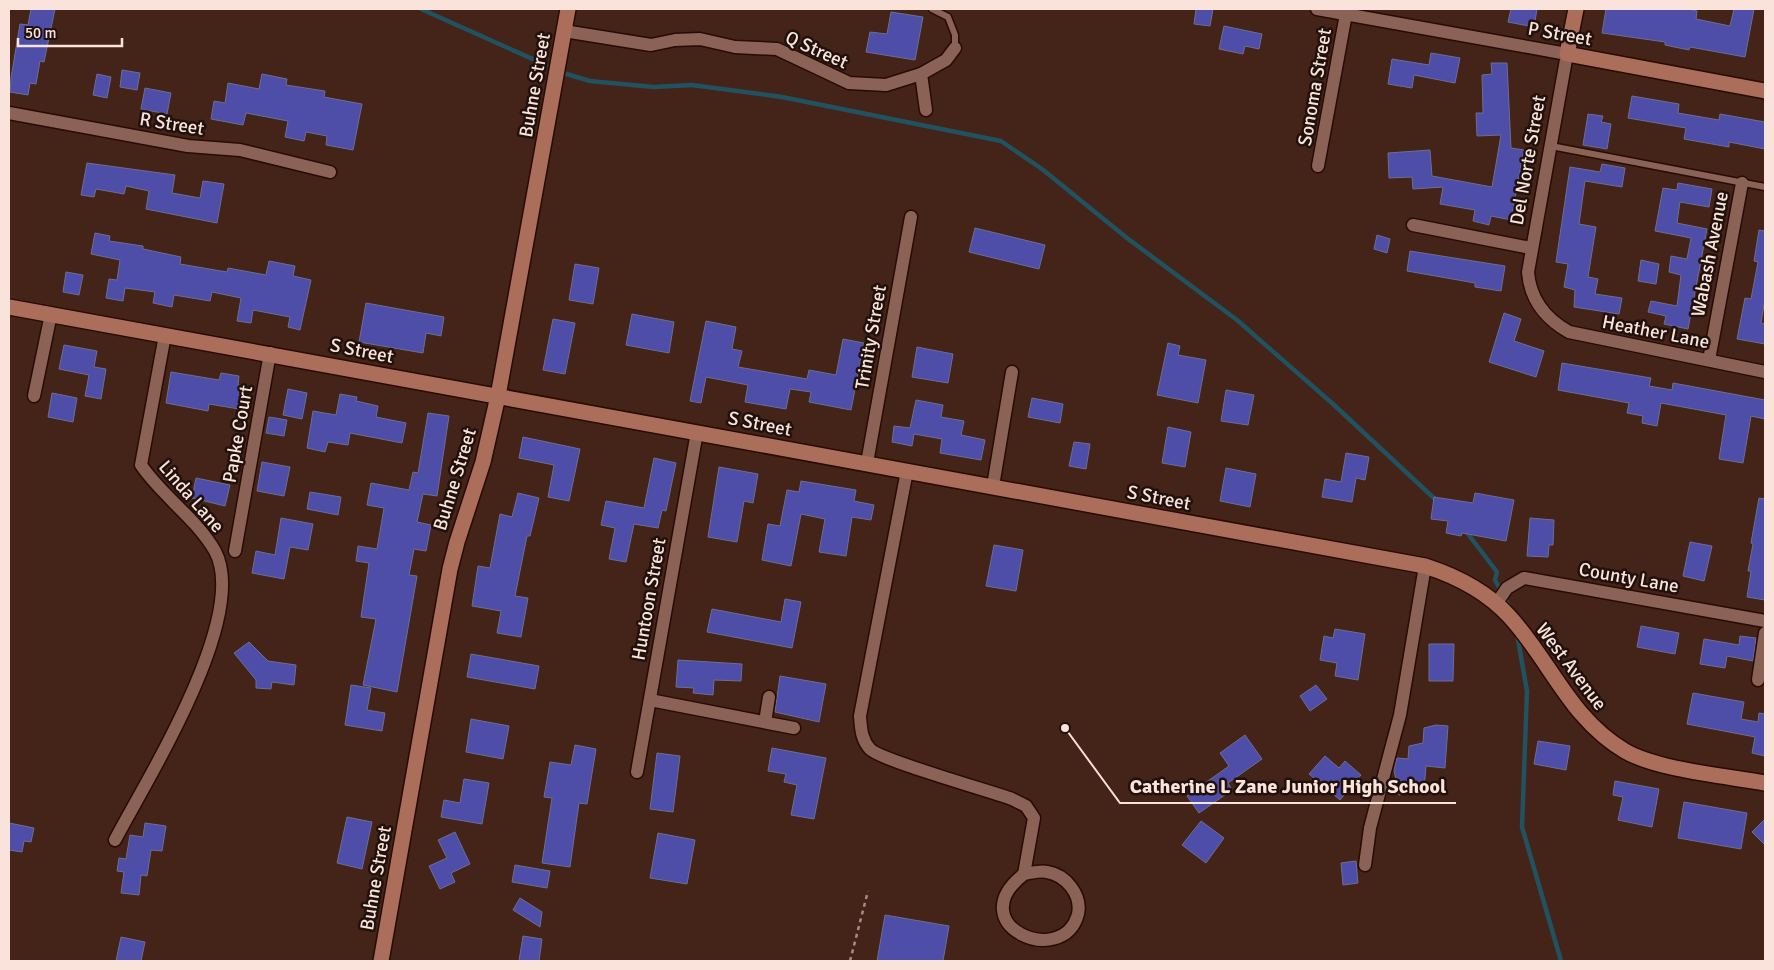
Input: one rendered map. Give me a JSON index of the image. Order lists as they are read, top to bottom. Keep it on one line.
{"streets":{"main road":["P Street","Buhne Street","Del Norte Street","S Street","West Avenue"],"street":["Q Street","Sonoma Street","R Street","Wabash Avenue","Heather Lane","Trinity Street","Papke Court","Linda Lane","County Lane","Huntoon Street"]},"crossings":[["P Street","Sonoma Street"],["P Street","Del Norte Street"],["Q Street","Buhne Street"],["Buhne Street","S Street"],["Del Norte Street","Heather Lane"],["Wabash Avenue","Heather Lane"],["Trinity Street","S Street"],["S Street","Papke Court"],["S Street","Linda Lane"],["S Street","County Lane"],["S Street","Huntoon Street"],["S Street","West Avenue"],["County Lane","West Avenue"]],"places":["Catherine L Zane Junior High School"],"scale_bar":"50 m"}
